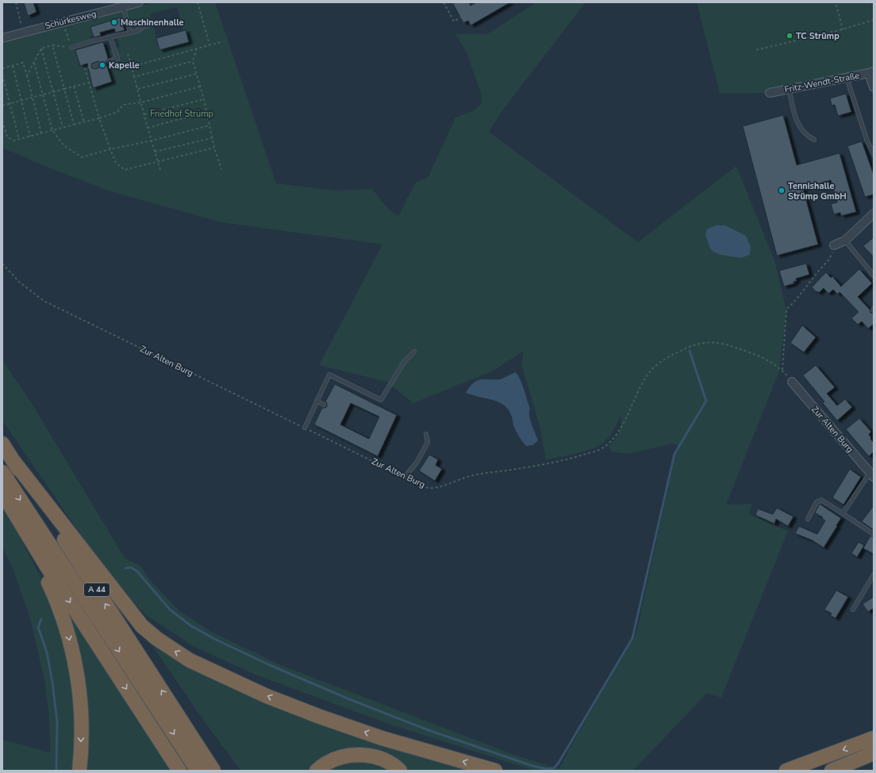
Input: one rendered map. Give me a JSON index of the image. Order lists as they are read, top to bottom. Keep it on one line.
{"streets":{"highway":["A 44"],"street":["Schürkesweg","Fritz-Wendt-Straße","Zur Alten Burg"]},"parks":["Friedhof Strümp"],"places":["Maschinenhalle","TC Strümp","Kapelle","Tennishalle Strümp GmbH"]}
